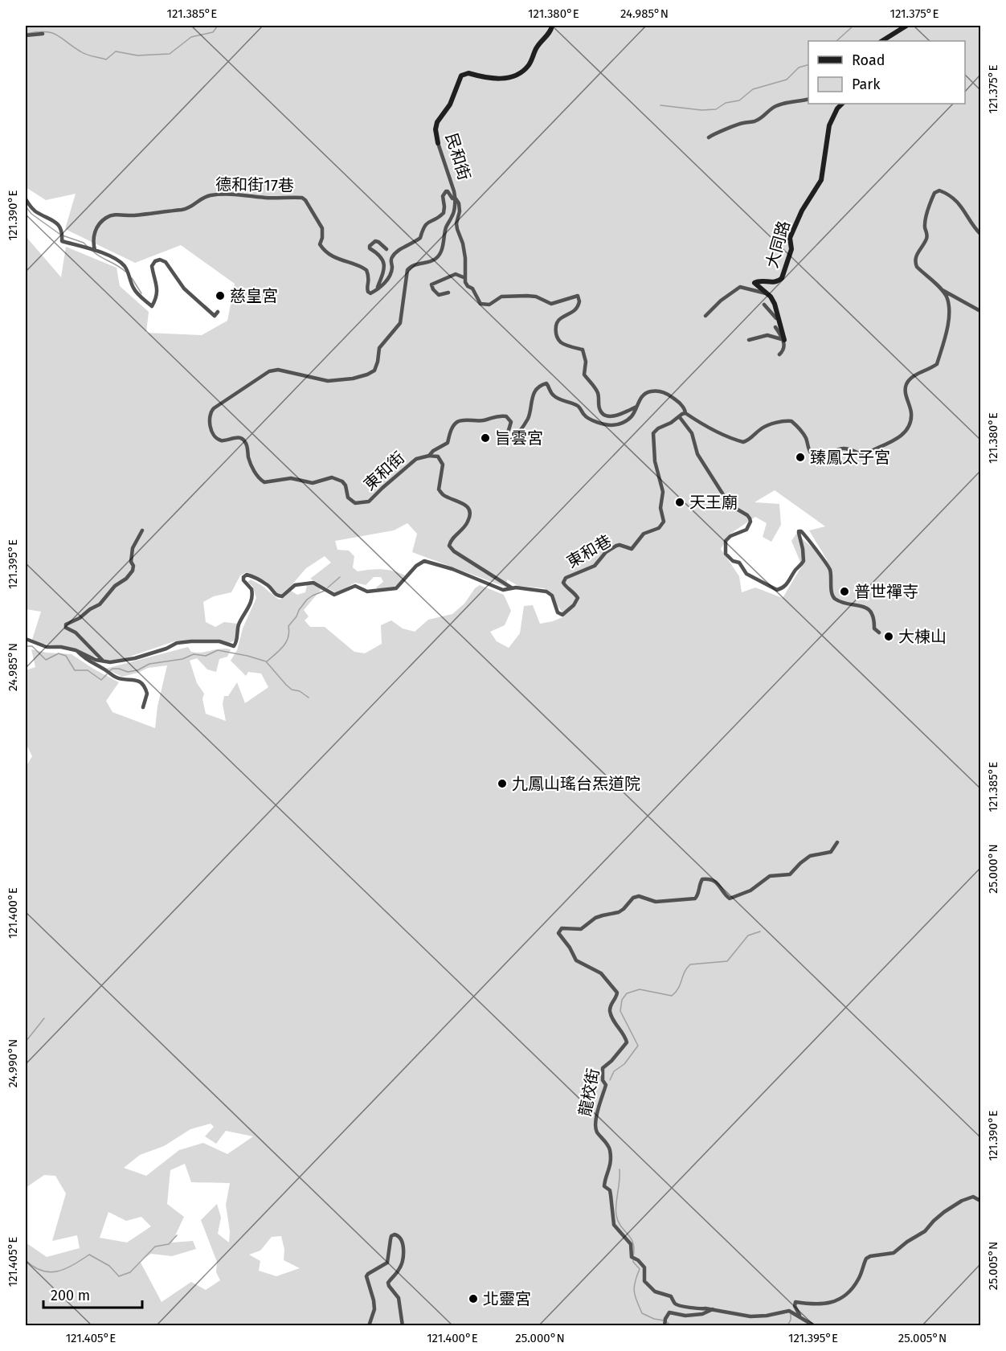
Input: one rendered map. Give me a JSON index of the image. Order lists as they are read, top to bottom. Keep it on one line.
{"streets":{"street":["民和街","德和街17巷","大同路","東和街","東和巷","龍校街"]},"crossings":[["民和街","東和街"],["東和街","東和巷"]],"places":["慈皇宮","旨雲宮","臻鳳太子宮","天王廟","普世禪寺","大棟山","九鳳山瑤台炁道院","北靈宮"],"legend":["Road","Park"],"scale_bar":"200 m","coordinates":["121.385°E","121.380°E","24.985°N","121.375°E","121.390°E","121.395°E","25.000°N","121.400°E","24.990°N","121.405°E","25.005°N"]}
